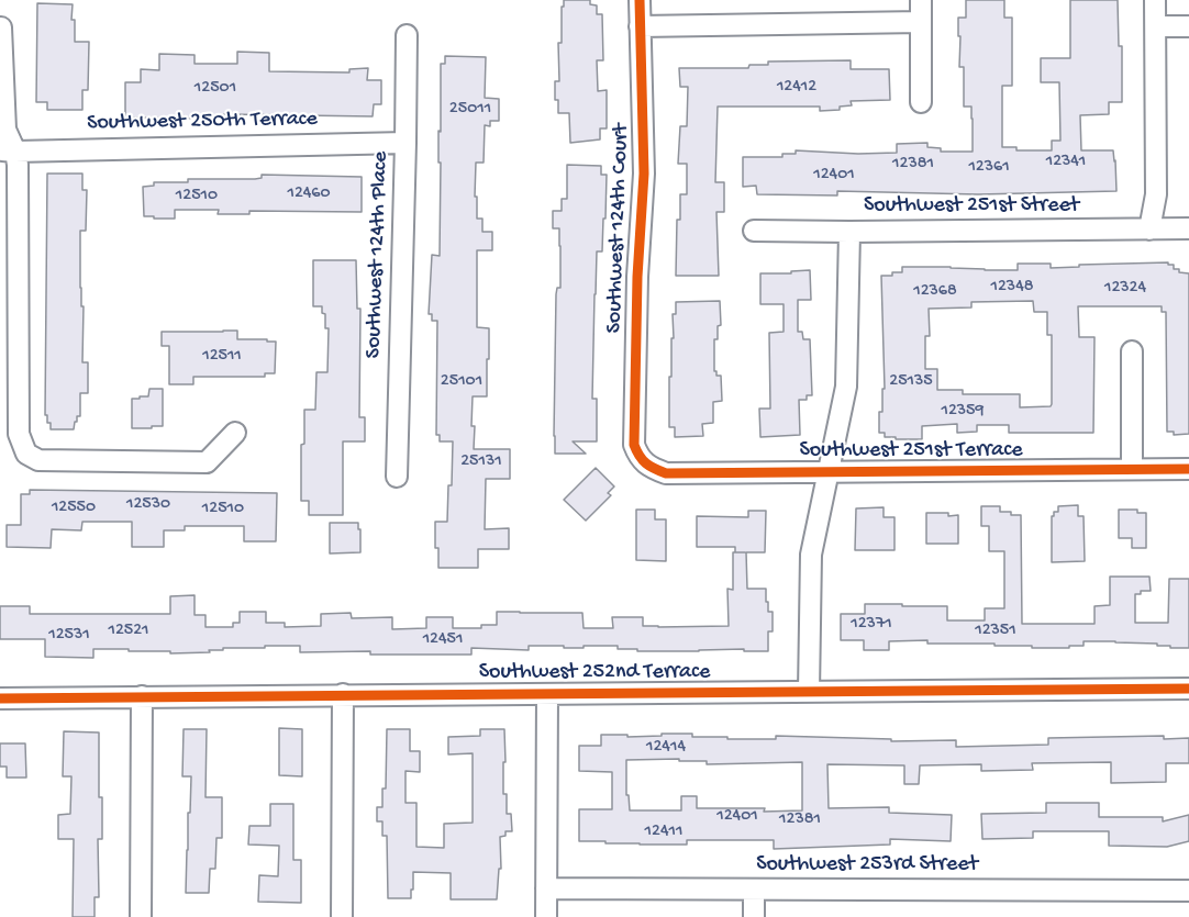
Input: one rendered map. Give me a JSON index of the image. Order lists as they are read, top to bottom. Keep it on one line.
{"streets":{"street":["Southwest 250th Terrace","Southwest 251st Street","Southwest 124th Court","Southwest 124th Place","Southwest 251st Terrace","Southwest 252nd Terrace","Southwest 253rd Street"]},"crossings":[["Southwest 250th Terrace","Southwest 124th Place"],["Southwest 124th Court","Southwest 251st Terrace"]],"house_numbers":["12412","12501","25011","12341","12381","12361","12401","12460","12510","12348","12324","12368","12511","25101","25135","12359","25131","12530","12550","12510","12371","12521","12351","12531","12451","12414","12401","12381","12411"]}
